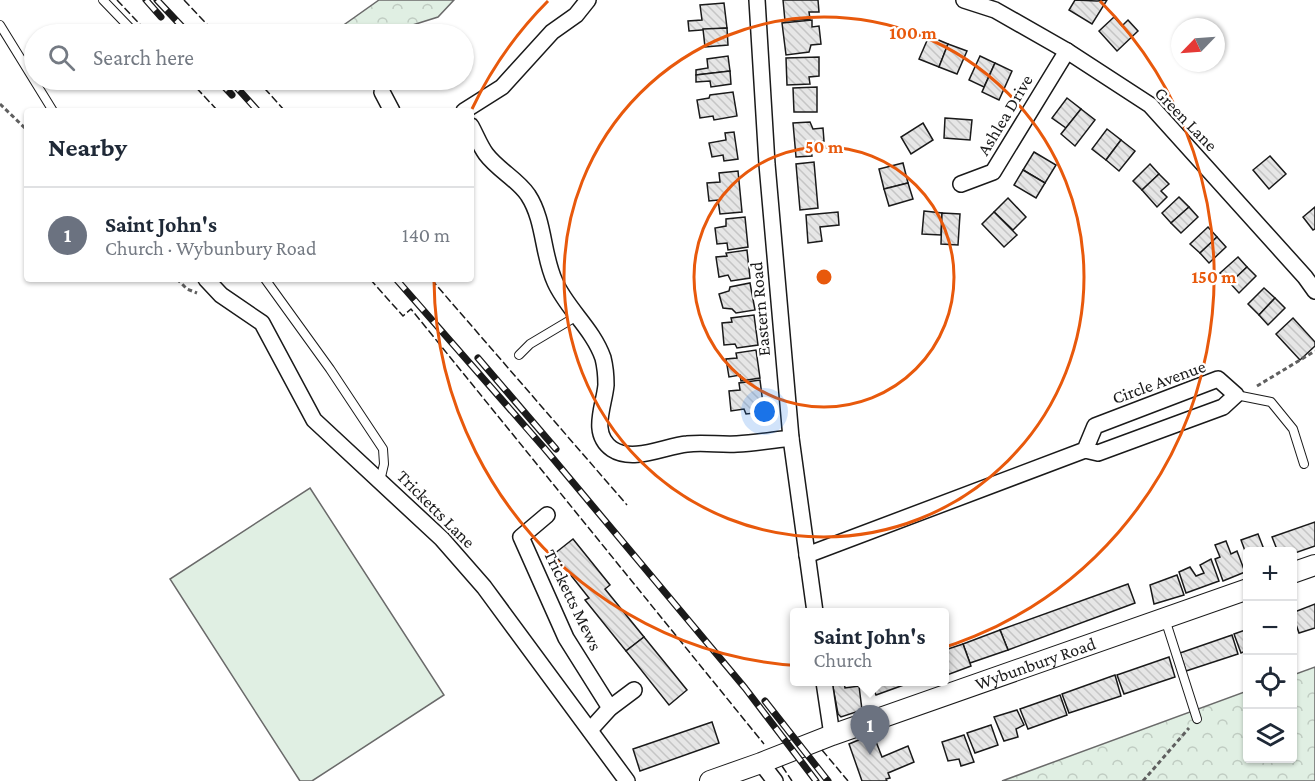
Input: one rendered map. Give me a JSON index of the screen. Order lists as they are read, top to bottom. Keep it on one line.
{"streets":{"street":["Ashlea Drive","Green Lane","Eastern Road","Circle Avenue","Tricketts Lane","Tricketts Mews","Wybunbury Road"]},"crossings":[["Ashlea Drive","Green Lane"]],"north":"bottom left","page":{"search":"Search here","heading":"Nearby","list":[{"mark":"1","name":"Saint John's","note":"Church · Wybunbury Road","value":"140 m"}],"map_buttons":["+","−"],"popup":["Saint John's","Church"],"pins":"1"},"rings":["100 m","50 m","150 m"]}
